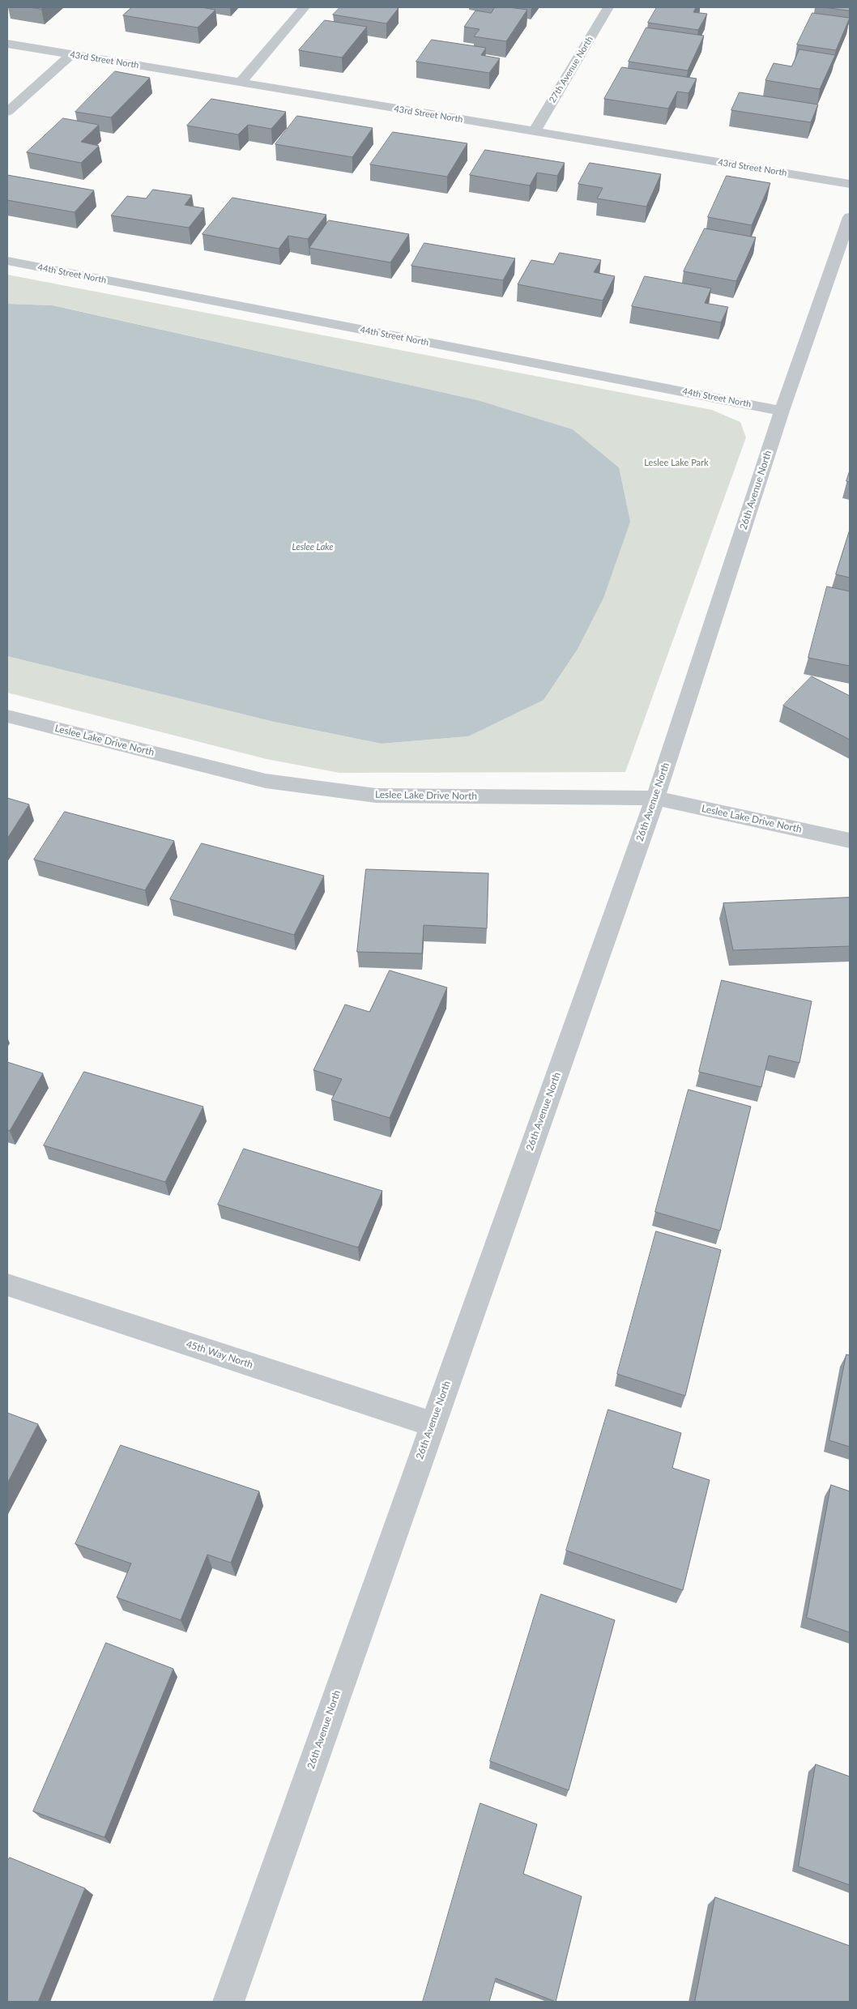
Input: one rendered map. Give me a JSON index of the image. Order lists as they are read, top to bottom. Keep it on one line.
{"streets":{"street":["43rd Street North","27th Avenue North","44th Street North","26th Avenue North","Leslee Lake Drive North","45th Way North"]},"crossings":[["43rd Street North","27th Avenue North"],["44th Street North","26th Avenue North"],["26th Avenue North","Leslee Lake Drive North"],["26th Avenue North","45th Way North"]],"water":["Leslee Lake"],"parks":["Leslee Lake Park"]}
